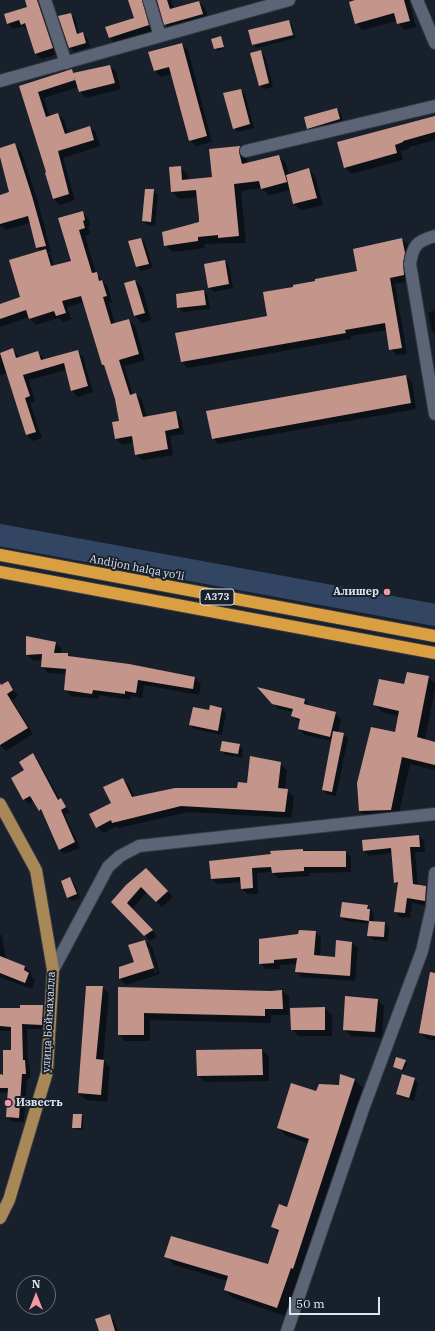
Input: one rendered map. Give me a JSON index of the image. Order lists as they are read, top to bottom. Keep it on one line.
{"streets":{"highway":["Andijon halqa yo‘li","A373"],"main road":["улица Боймахалла"]},"places":["Алишер","Известь"],"scale_bar":"50 m","north":"top"}
